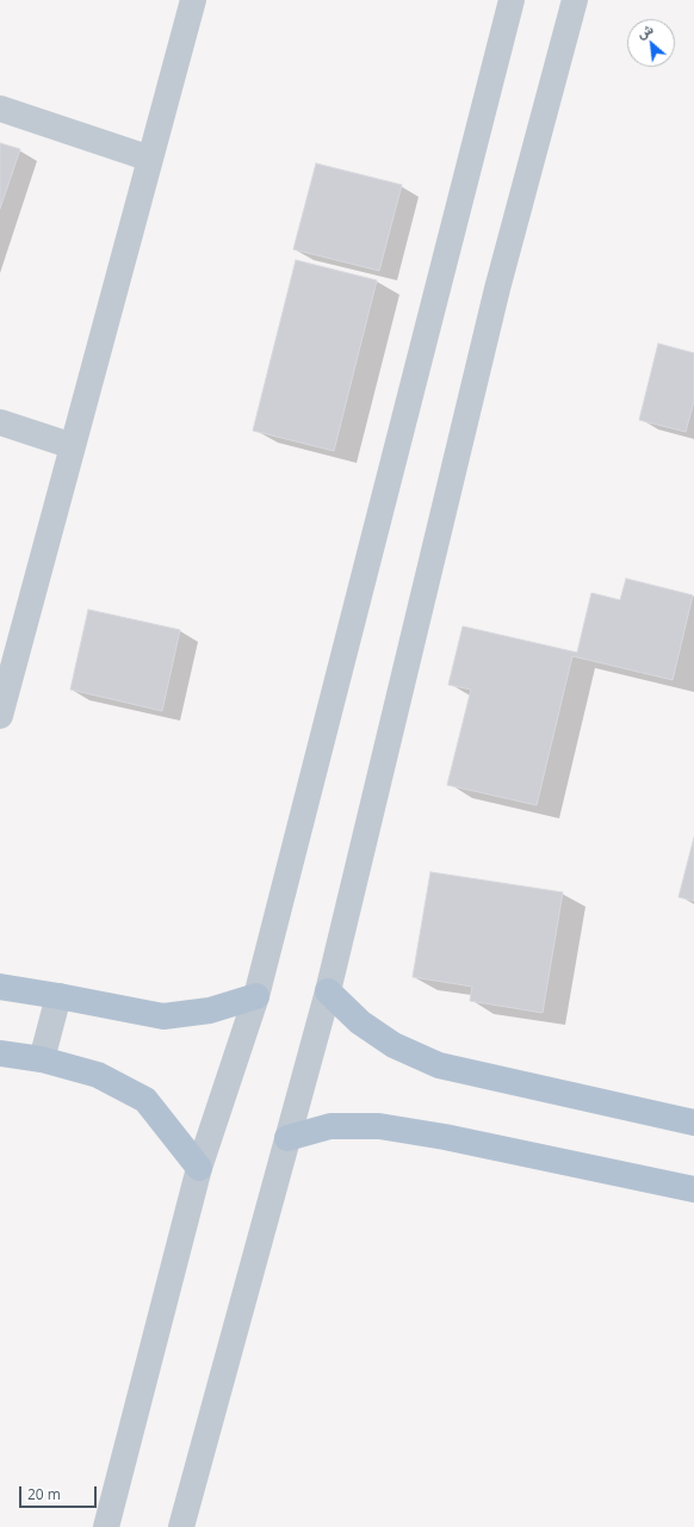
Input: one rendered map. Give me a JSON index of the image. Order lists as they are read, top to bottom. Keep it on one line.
{"scale_bar":"20 m","north":"top left"}
